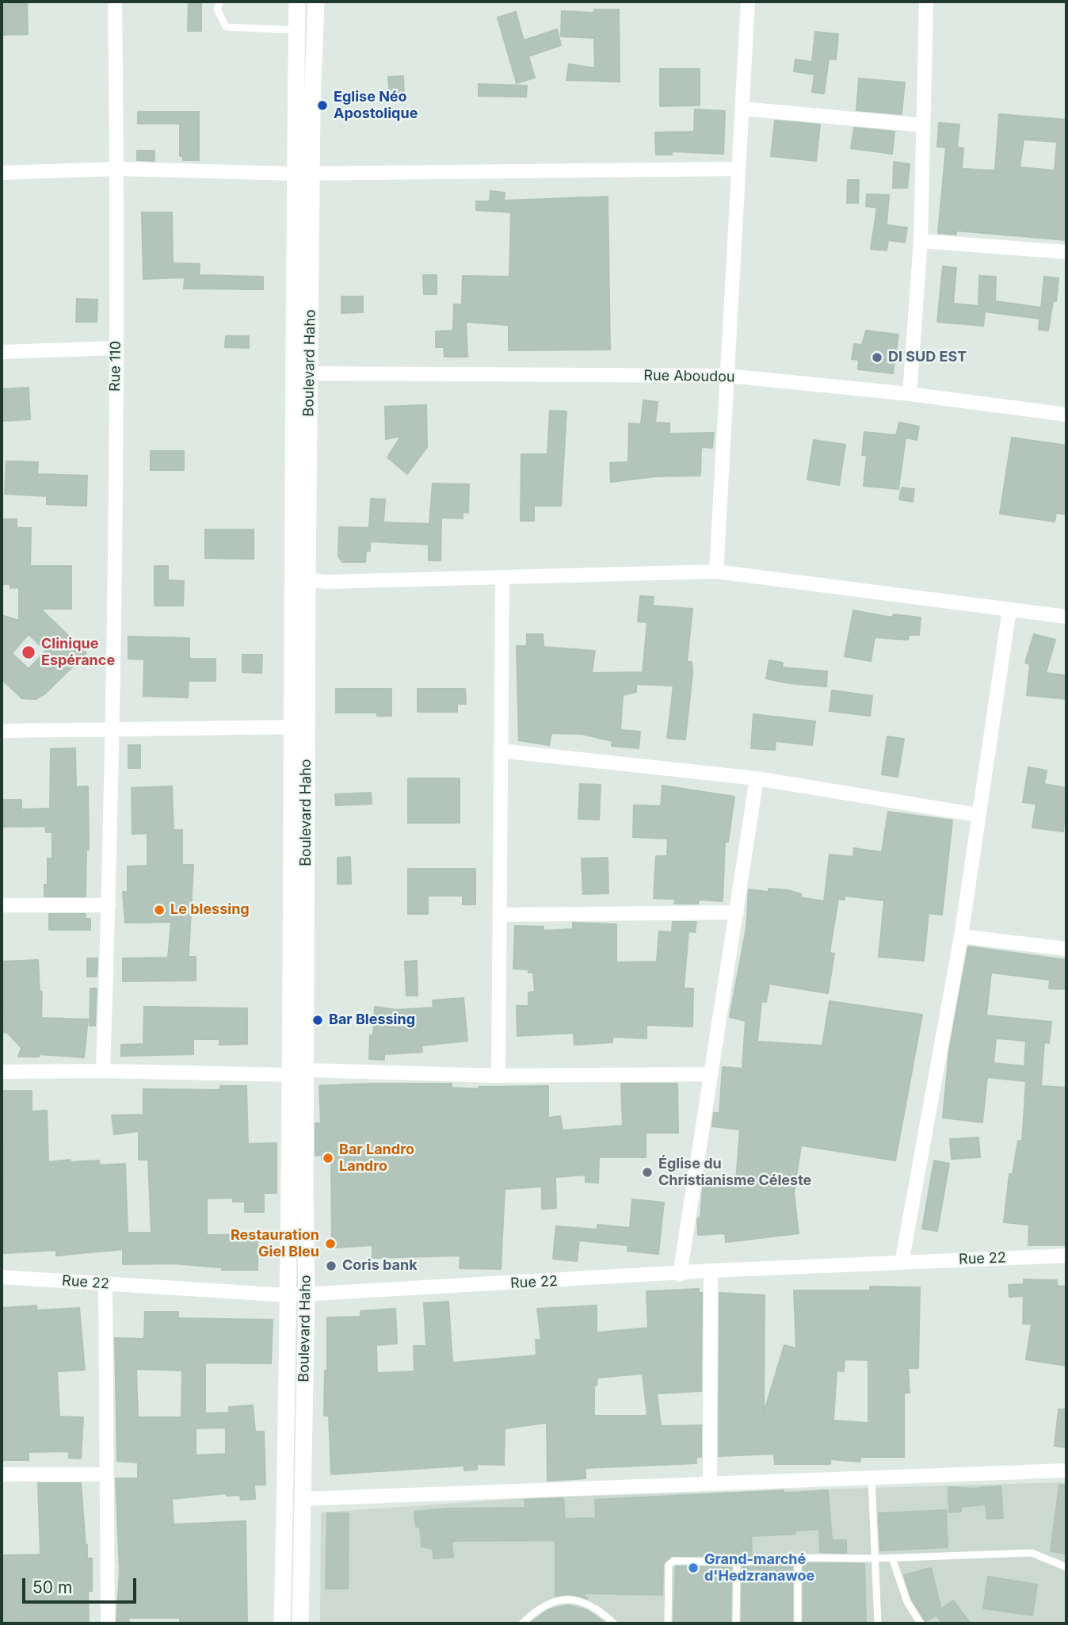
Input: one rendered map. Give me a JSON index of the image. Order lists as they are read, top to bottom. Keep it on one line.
{"streets":{"main road":["Boulevard Haho"],"street":["Rue 110","Rue Aboudou","Rue 22"]},"crossings":[["Boulevard Haho","Rue Aboudou"],["Boulevard Haho","Rue 22"]],"places":["Eglise Néo Apostolique","DI SUD EST","Clinique Espérance","Le blessing","Bar Blessing","Bar Landro Landro","Église du Christianisme Céleste","Restauration Giel Bleu","Coris bank","Grand-marché d'Hedzranawoe"],"scale_bar":"50 m"}
